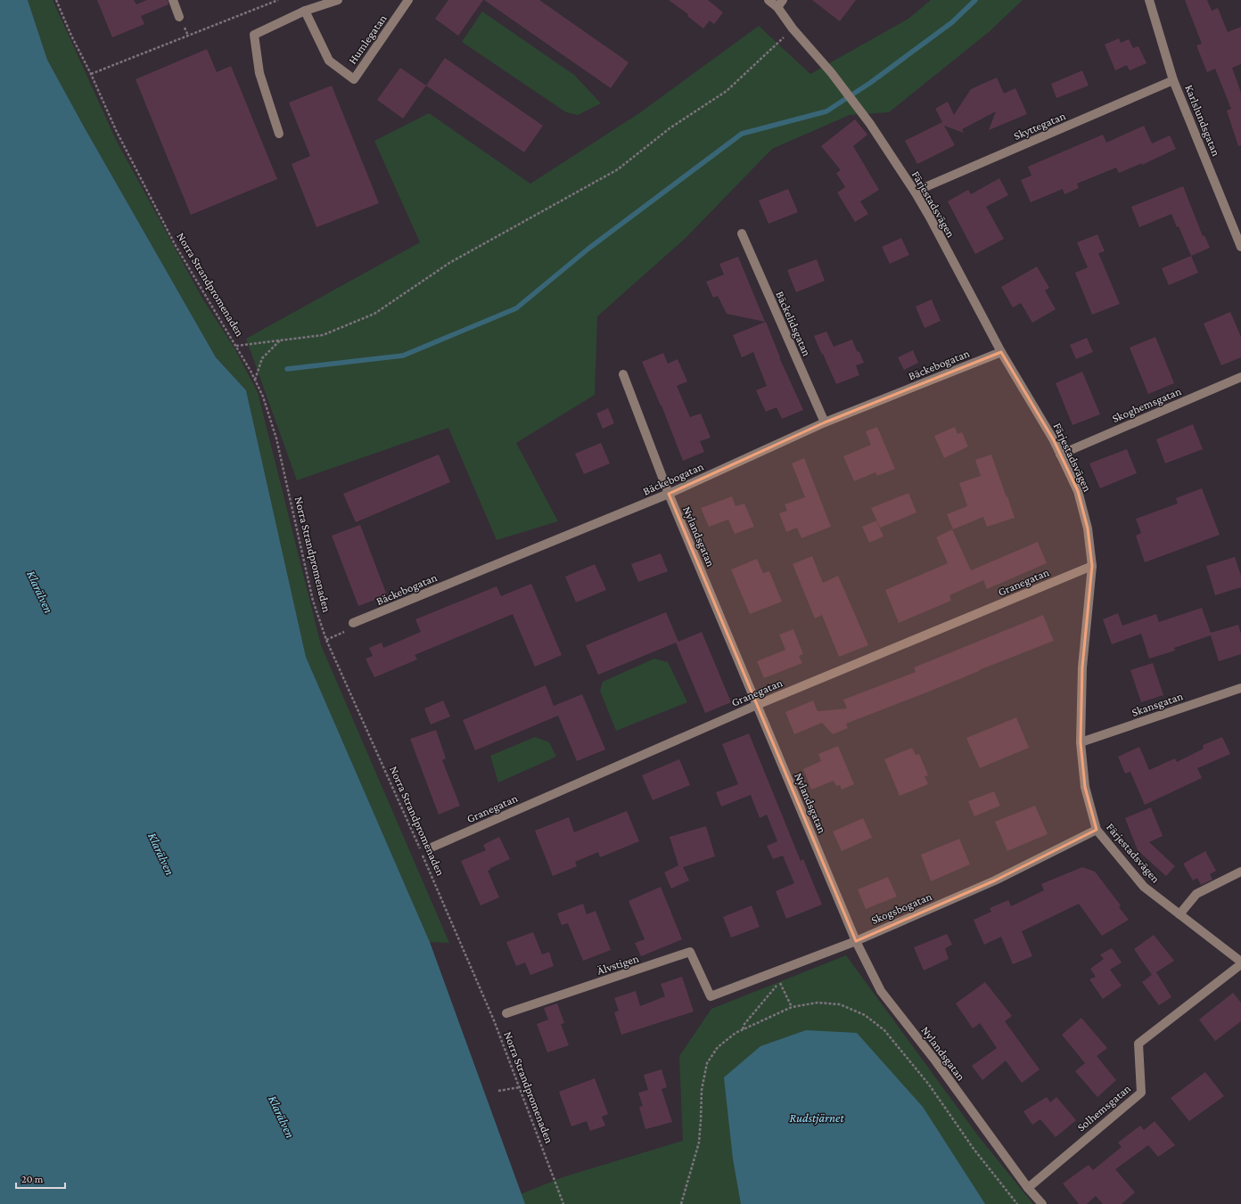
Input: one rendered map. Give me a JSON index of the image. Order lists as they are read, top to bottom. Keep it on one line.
{"streets":{"street":["Humlegatan","Karlslundsgatan","Skyttegatan","Färjestadsvägen","Bäckelidsgatan","Bäckebogatan","Skoghemsgatan","Nylandsgatan","Granegatan","Skansgatan","Skogsbogatan","Älvstigen","Solhemsgatan"],"path":["Norra Strandpromenaden"]},"crossings":[["Karlslundsgatan","Skyttegatan"],["Skyttegatan","Färjestadsvägen"],["Färjestadsvägen","Bäckebogatan"],["Färjestadsvägen","Skoghemsgatan"],["Färjestadsvägen","Granegatan"],["Färjestadsvägen","Skansgatan"],["Färjestadsvägen","Skogsbogatan"],["Färjestadsvägen","Solhemsgatan"],["Bäckelidsgatan","Bäckebogatan"],["Bäckebogatan","Nylandsgatan"],["Nylandsgatan","Granegatan"],["Nylandsgatan","Skogsbogatan"],["Nylandsgatan","Solhemsgatan"],["Skogsbogatan","Älvstigen"]],"water":["Klarälven","Rudstjärnet"],"scale_bar":"20 m"}
